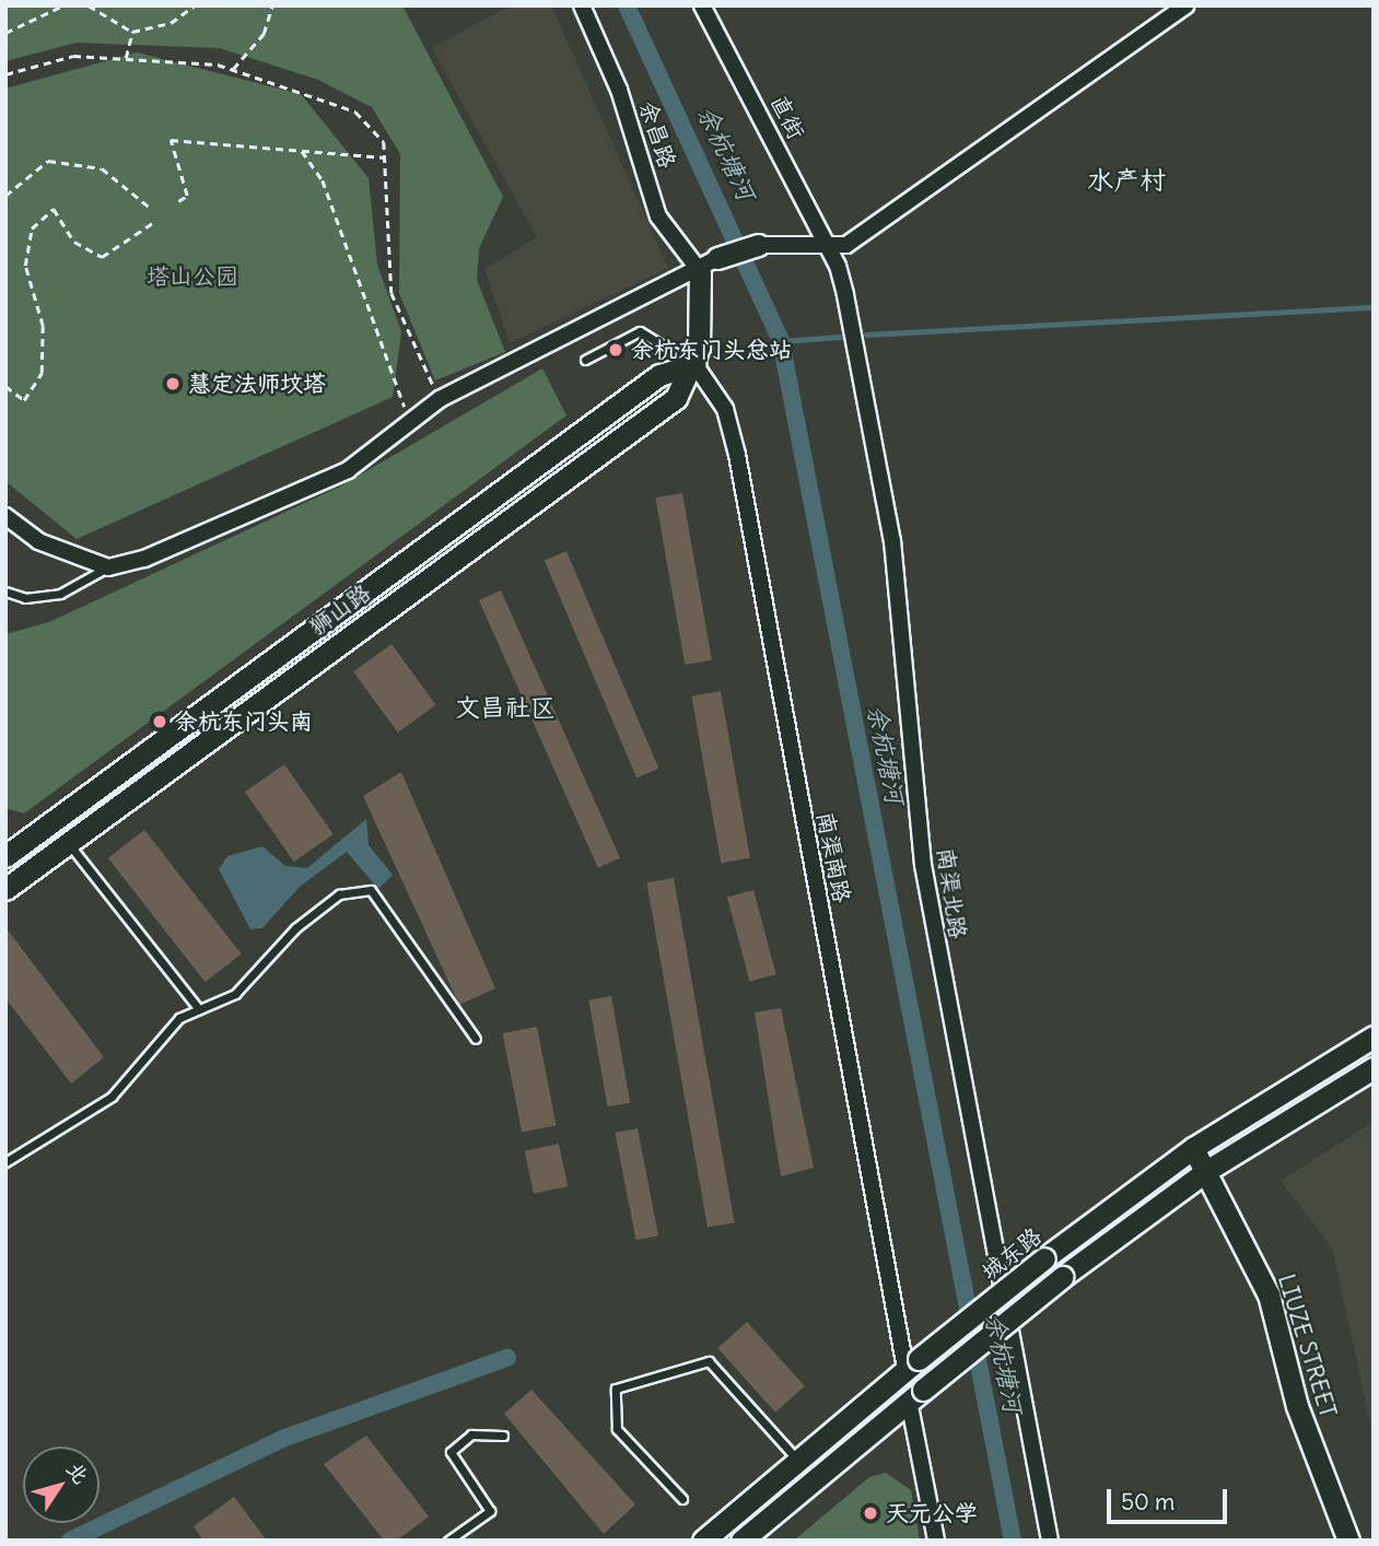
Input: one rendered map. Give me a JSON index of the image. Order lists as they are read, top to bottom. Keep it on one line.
{"streets":{"street":["直街","余昌路","狮山路","南渠南路","南渠北路","城东路","LIUZE STREET"]},"crossings":[["直街","南渠北路"],["余昌路","狮山路"],["狮山路","南渠南路"],["南渠南路","城东路"],["城东路","LIUZE STREET"]],"districts":["水产村","文昌社区"],"water":["余杭塘河"],"parks":["塔山公园"],"places":["余杭东门头总站","慧定法师坟塔","余杭东门头南","天元公学"],"scale_bar":"50 m","north":"top right"}
